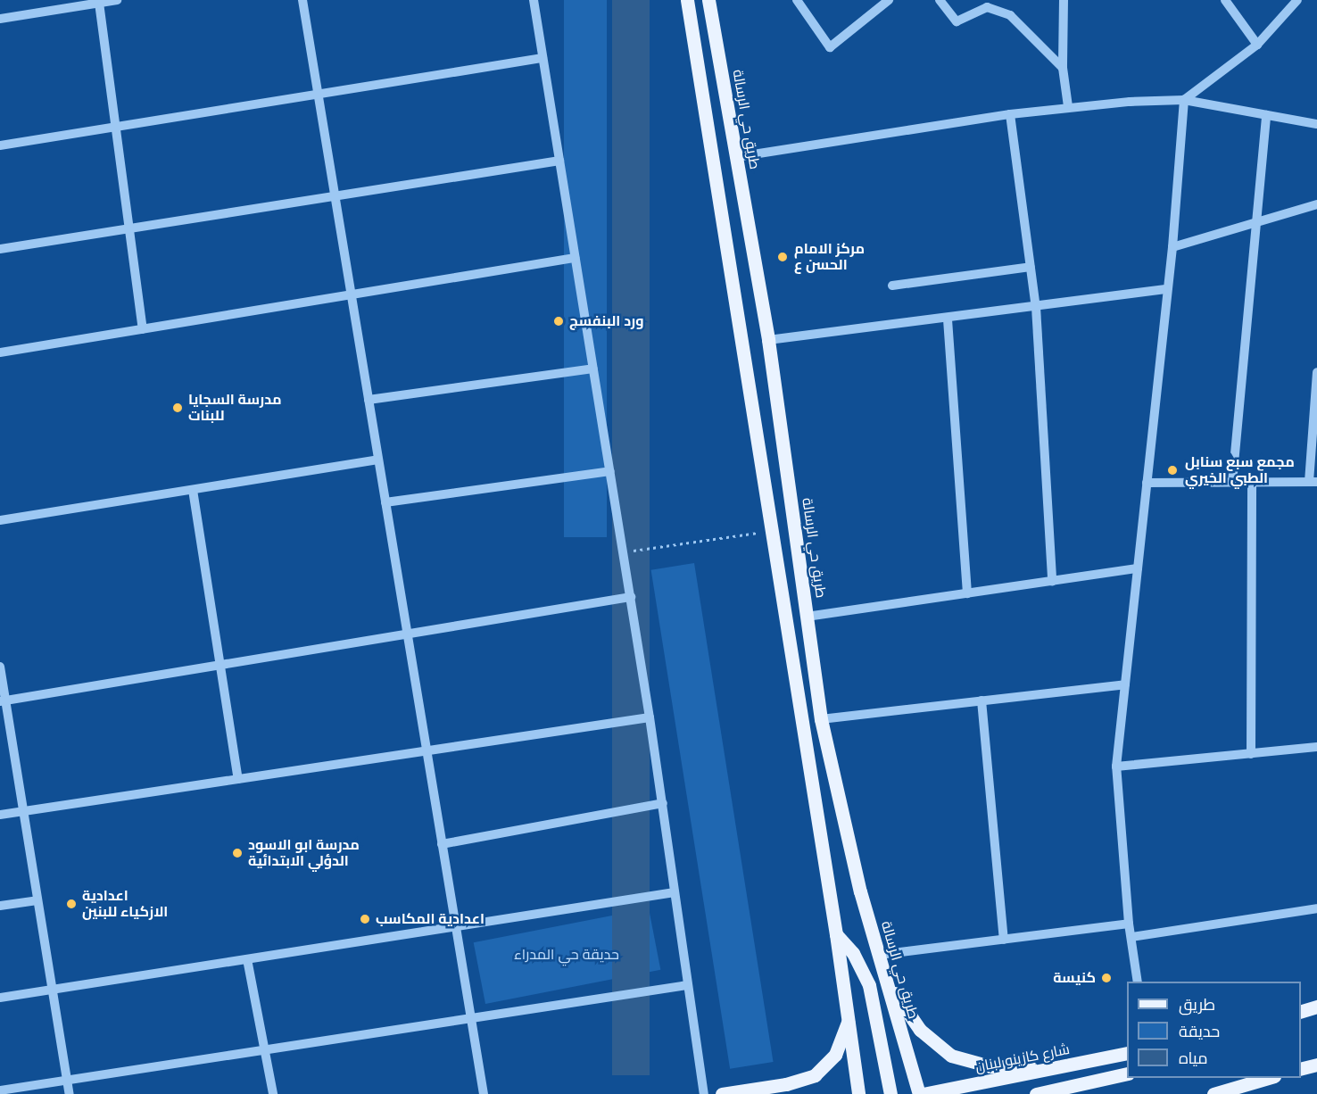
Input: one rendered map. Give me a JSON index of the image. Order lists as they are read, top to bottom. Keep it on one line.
{"streets":{"main road":["طريق حي الرسالة","شارع كازينو لبنان"]},"crossings":[["طريق حي الرسالة","شارع كازينو لبنان"]],"parks":["حديقة حي المدراء"],"places":["مركز الامام الحسن ع","ورد البنفسج","مدرسة السجايا للبنات","مجمع سبع سنابل الطبي الخيري","مدرسة ابو الاسود الدؤلي الابتدائية","اعدادية الازكياء للبنين","اعدادية المكاسب","كنيسة"],"legend":["طريق","حديقة","مياه"]}
